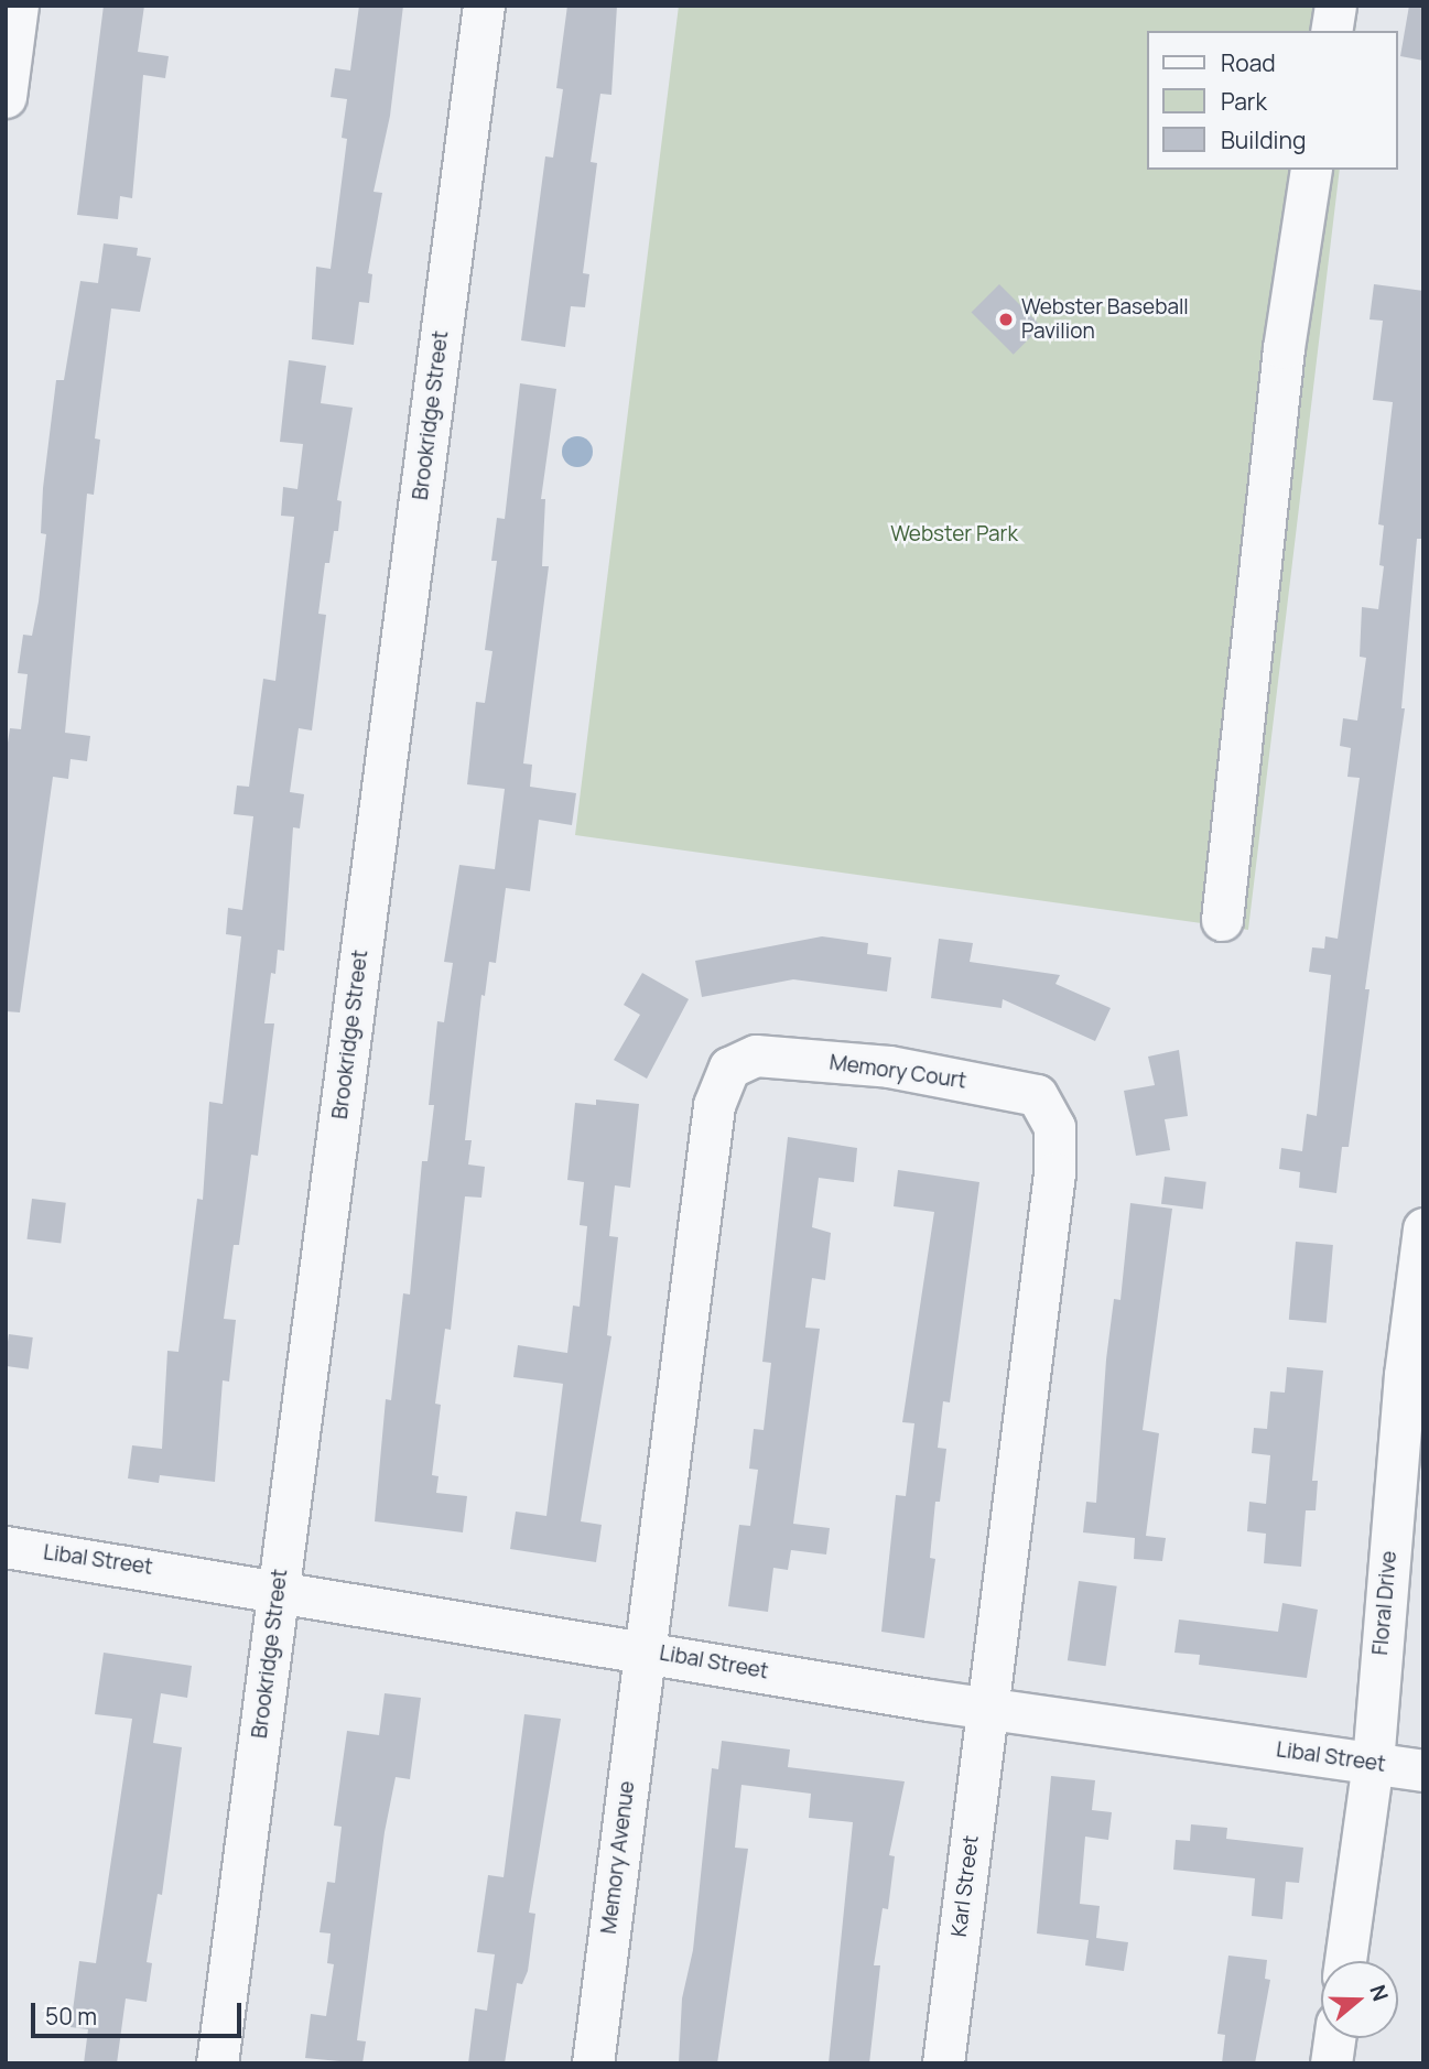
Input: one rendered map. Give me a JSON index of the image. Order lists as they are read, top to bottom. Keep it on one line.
{"streets":{"street":["Brookridge Street","Memory Court","Libal Street","Floral Drive","Memory Avenue","Karl Street"]},"crossings":[["Brookridge Street","Libal Street"],["Memory Court","Libal Street"],["Memory Court","Memory Avenue"],["Memory Court","Karl Street"],["Libal Street","Floral Drive"],["Libal Street","Memory Avenue"],["Libal Street","Karl Street"]],"parks":["Webster Park"],"places":["Webster Baseball Pavilion"],"legend":["Road","Park","Building"],"scale_bar":"50 m","north":"right"}
